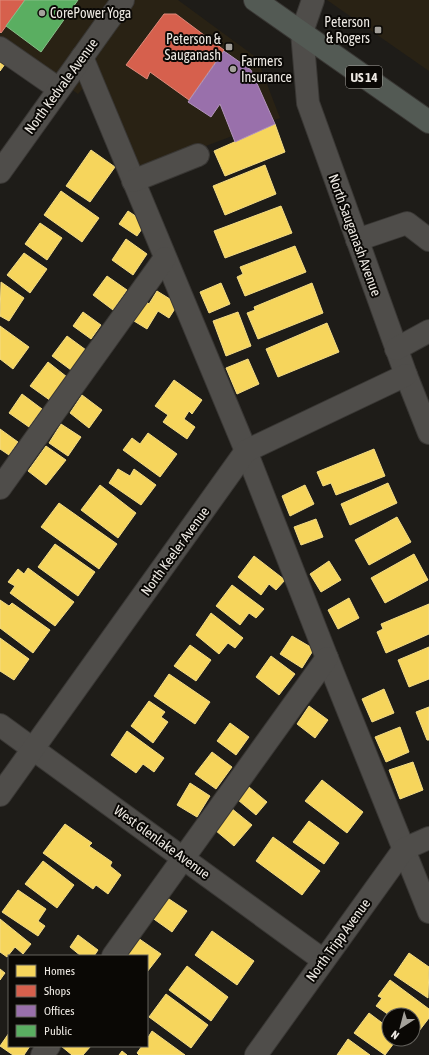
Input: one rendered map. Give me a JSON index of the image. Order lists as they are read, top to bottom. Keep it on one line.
{"streets":{"main road":["US 14"],"street":["North Kedvale Avenue","North Sauganash Avenue","North Keeler Avenue","West Glenlake Avenue","North Tripp Avenue"]},"crossings":[["US 14","North Sauganash Avenue"],["North Sauganash Avenue","North Keeler Avenue"],["North Keeler Avenue","West Glenlake Avenue"],["West Glenlake Avenue","North Tripp Avenue"]],"places":{"other":["CorePower Yoga","Farmers Insurance"],"transit":["Peterson & Rogers","Peterson & Sauganash"]},"legend":["Homes","Shops","Offices","Public"],"north":"bottom left"}
